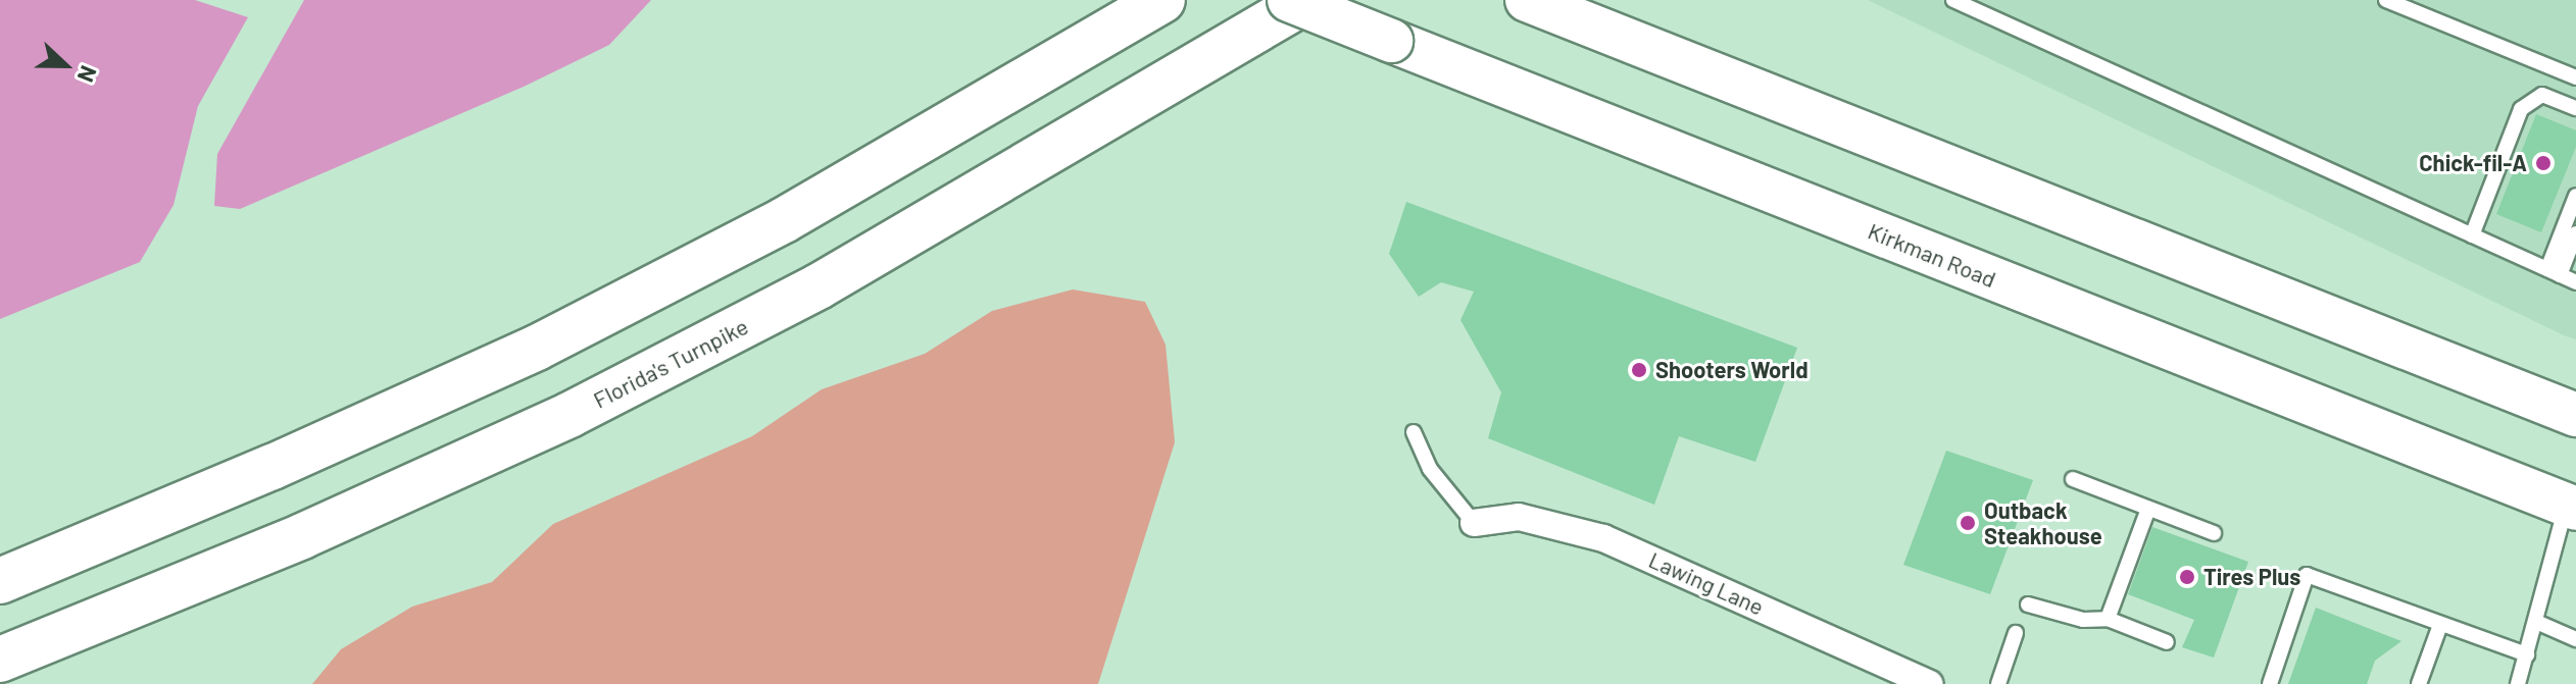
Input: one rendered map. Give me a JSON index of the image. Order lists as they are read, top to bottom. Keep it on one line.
{"streets":{"highway":["Florida's Turnpike"],"main road":["Kirkman Road"],"street":["Lawing Lane"]},"places":["Chick-fil-A","Shooters World","Outback Steakhouse","Tires Plus"],"north":"right"}
